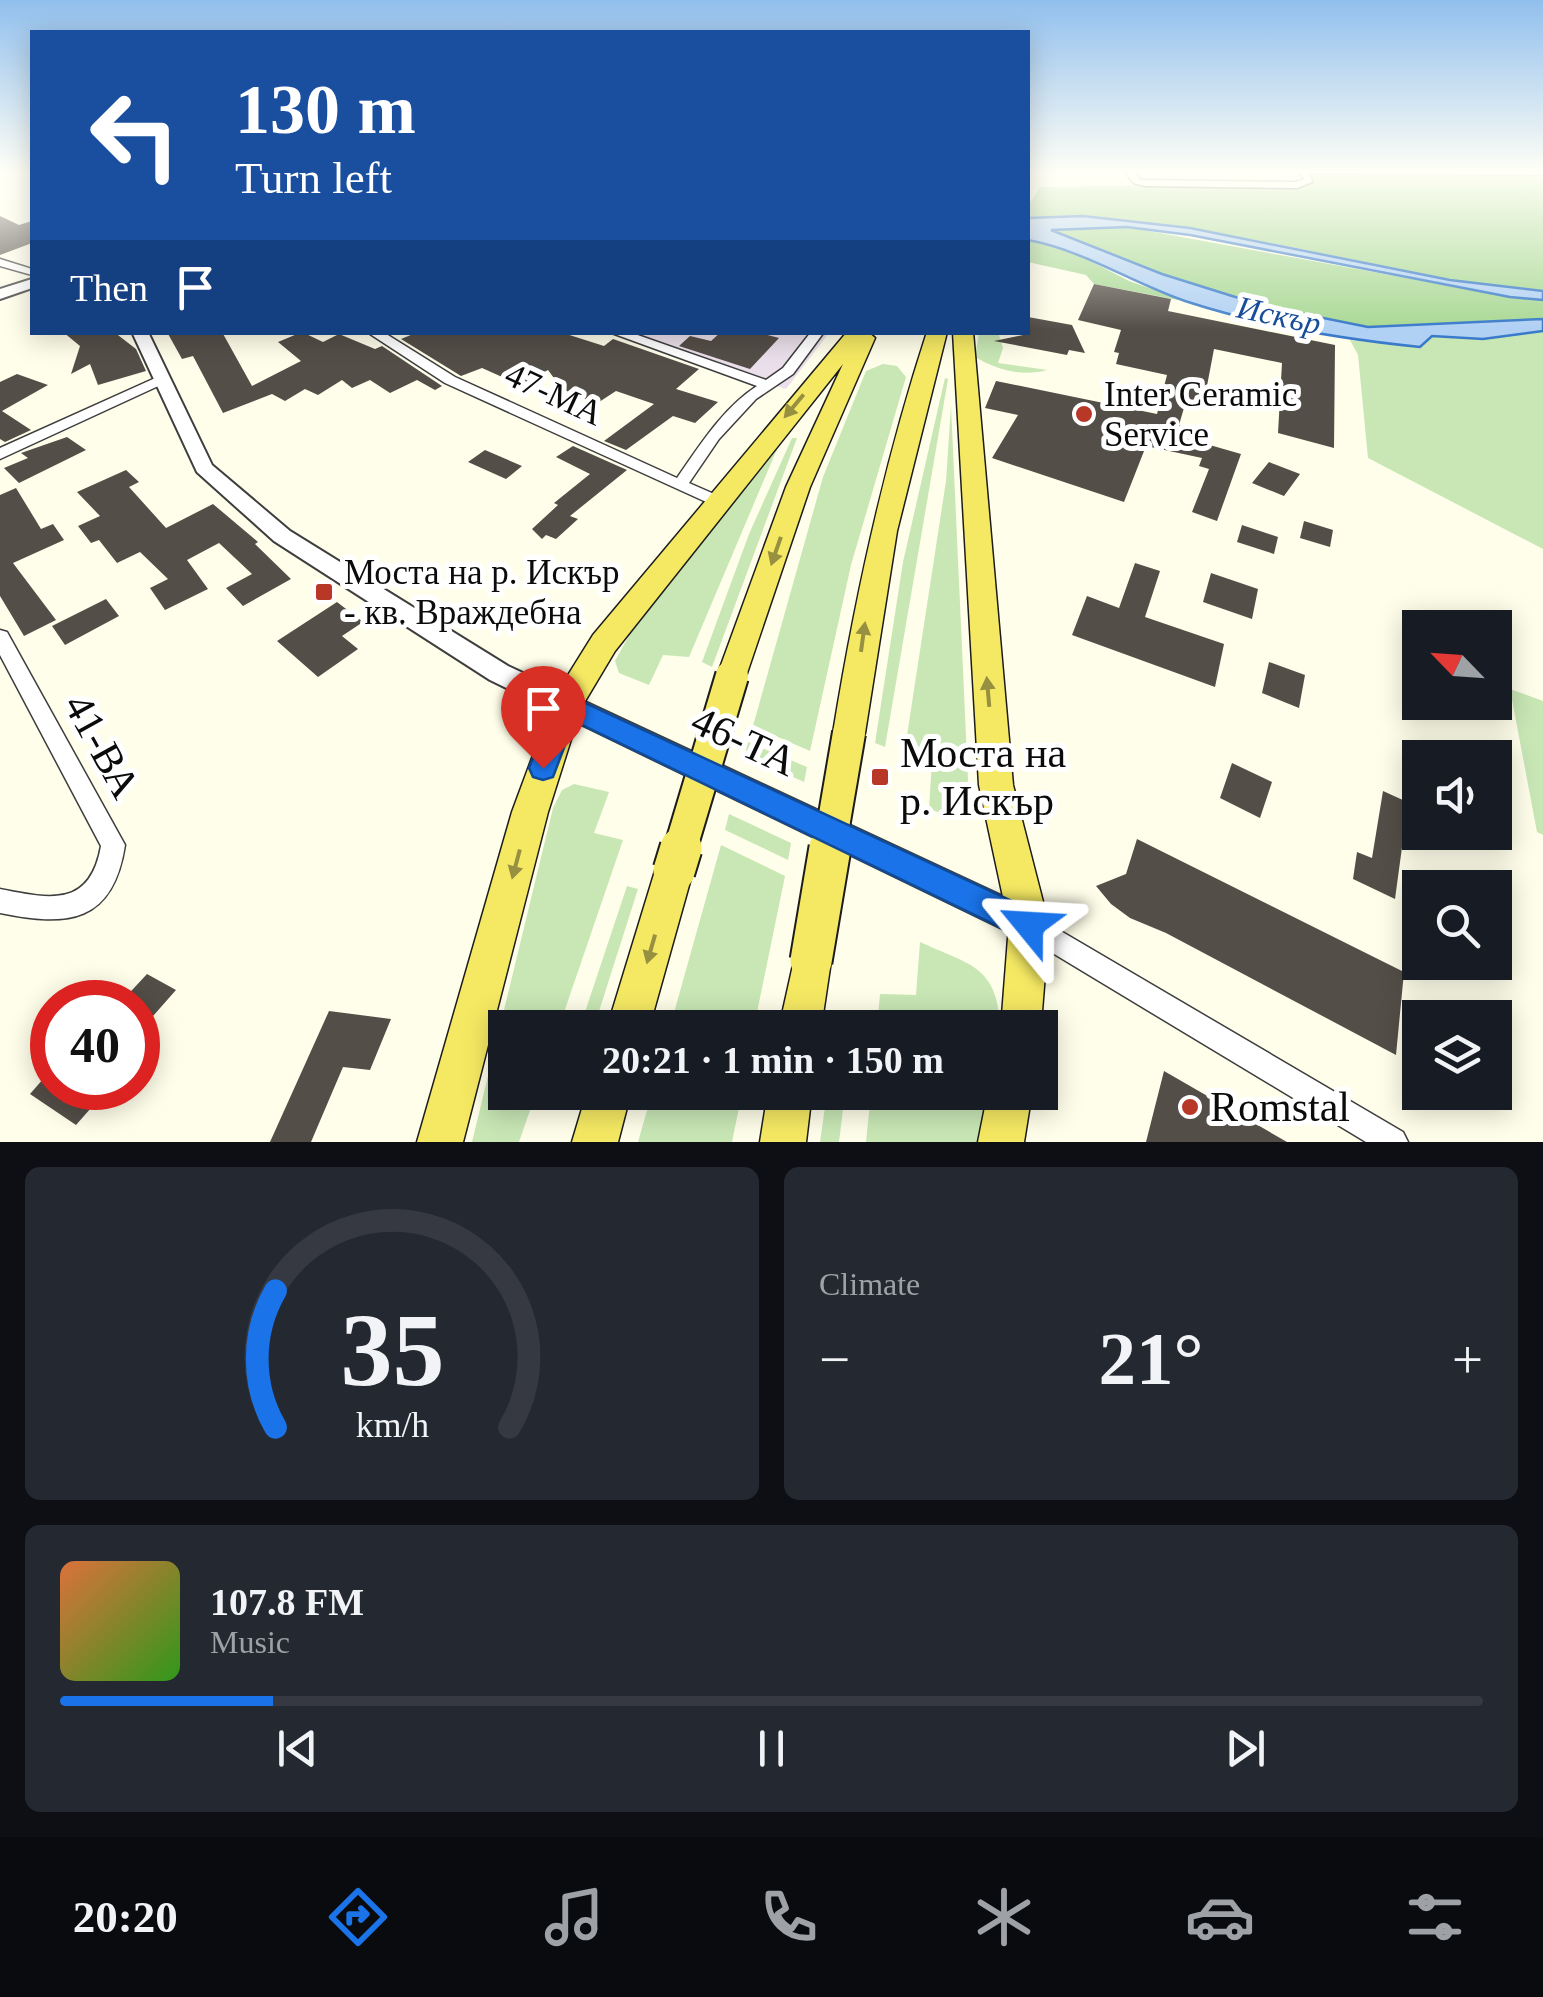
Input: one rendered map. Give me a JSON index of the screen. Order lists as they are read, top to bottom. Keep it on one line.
{"streets":{"street":["47-МА","46-ТА","41-ВА"]},"water":["Искър"],"places":{"other":["Inter Ceramic Service","Romstal"],"transit":["Моста на р. Искър - кв. Враждебна","Моста на р. Искър"]},"north":"top left","page":{"turn":["130 m","Turn left"],"then":"Then","limit":"40","trip":"20:21 · 1 min · 150 m","tile":"Climate","heat":["−","21°","+"],"song":["107.8 FM","Music"],"tabs":"20:20","gauge":["35","km/h"]}}
